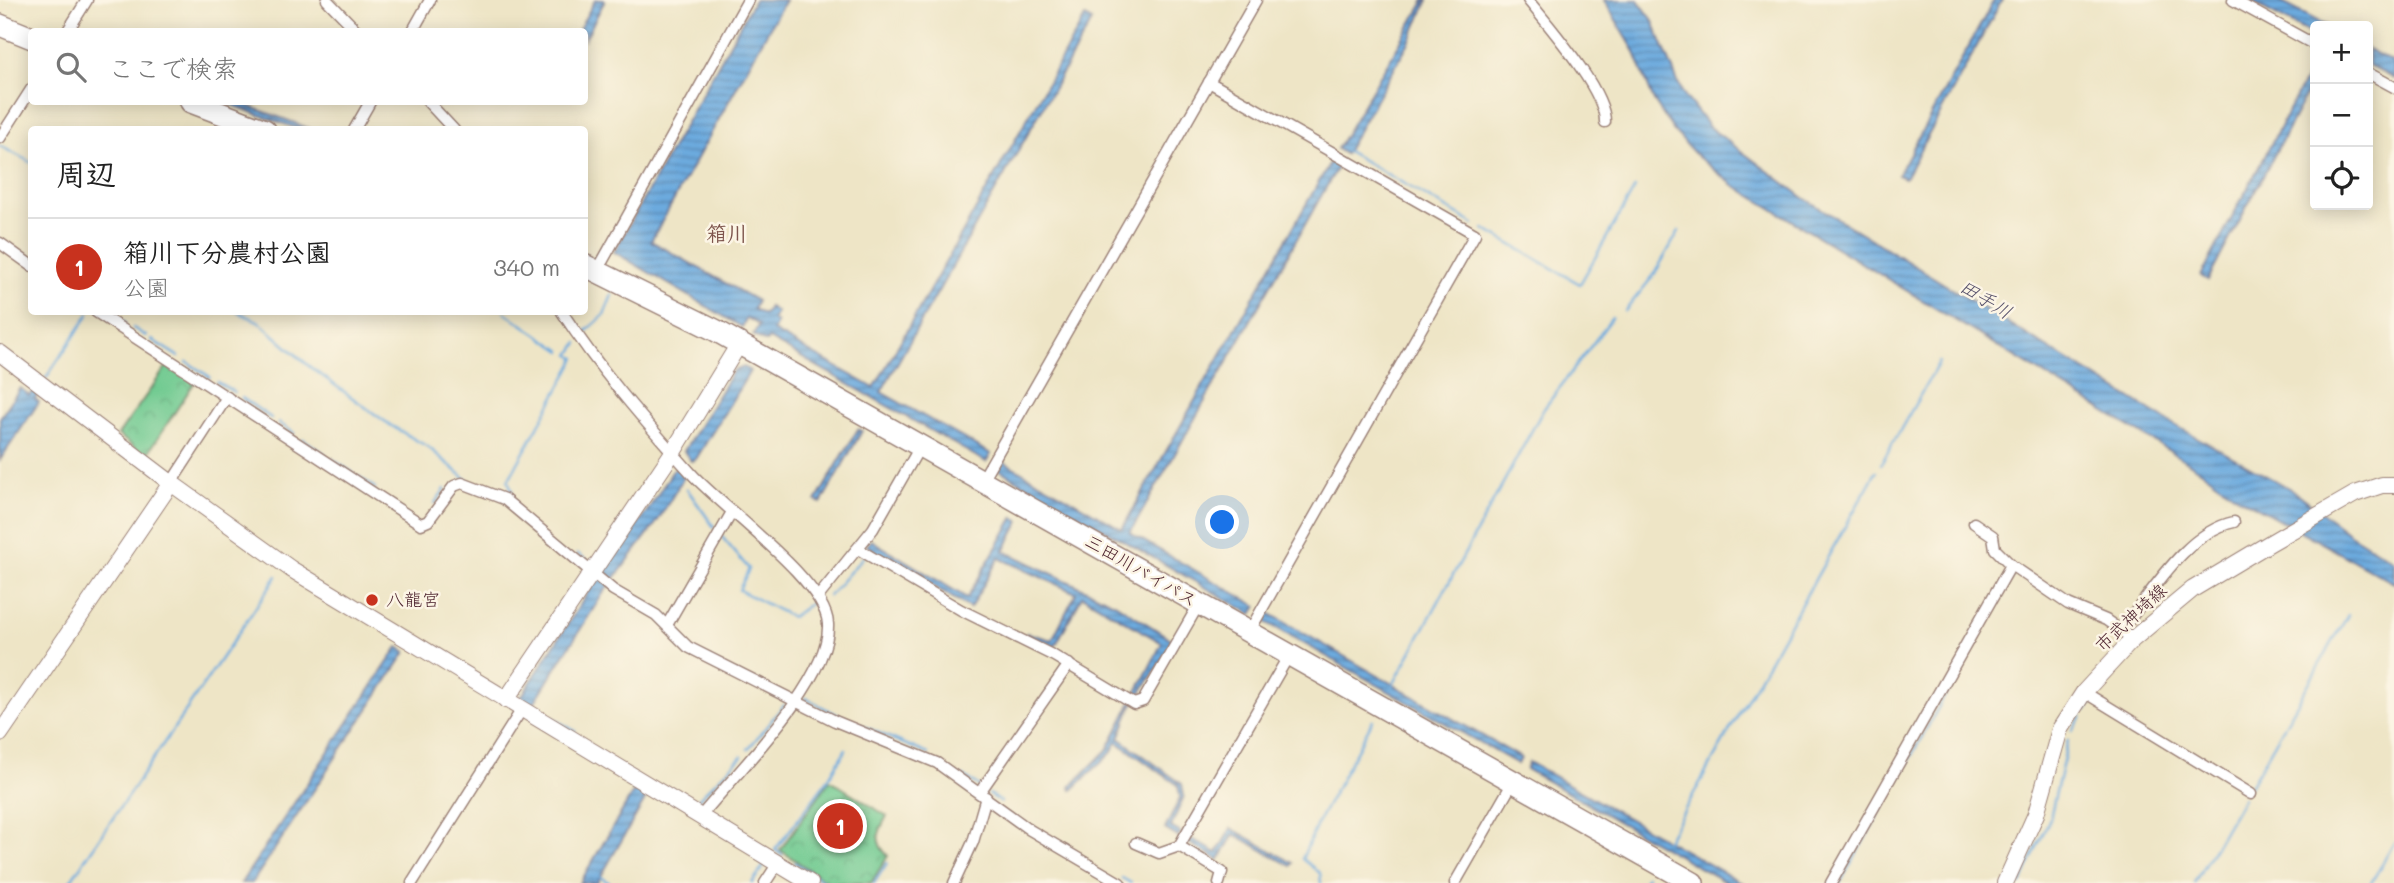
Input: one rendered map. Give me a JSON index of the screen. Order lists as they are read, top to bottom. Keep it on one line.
{"streets":{"highway":["三田川バイパス"],"street":["市武神埼線"]},"districts":["箱川"],"water":["田手川"],"places":["八龍宮"],"page":{"map_buttons":["+","−"],"search":"ここで検索","heading":"周辺","list":[{"mark":"1","name":"箱川下分農村公園","note":"公園","value":"340 m"}],"pins":"1"}}
